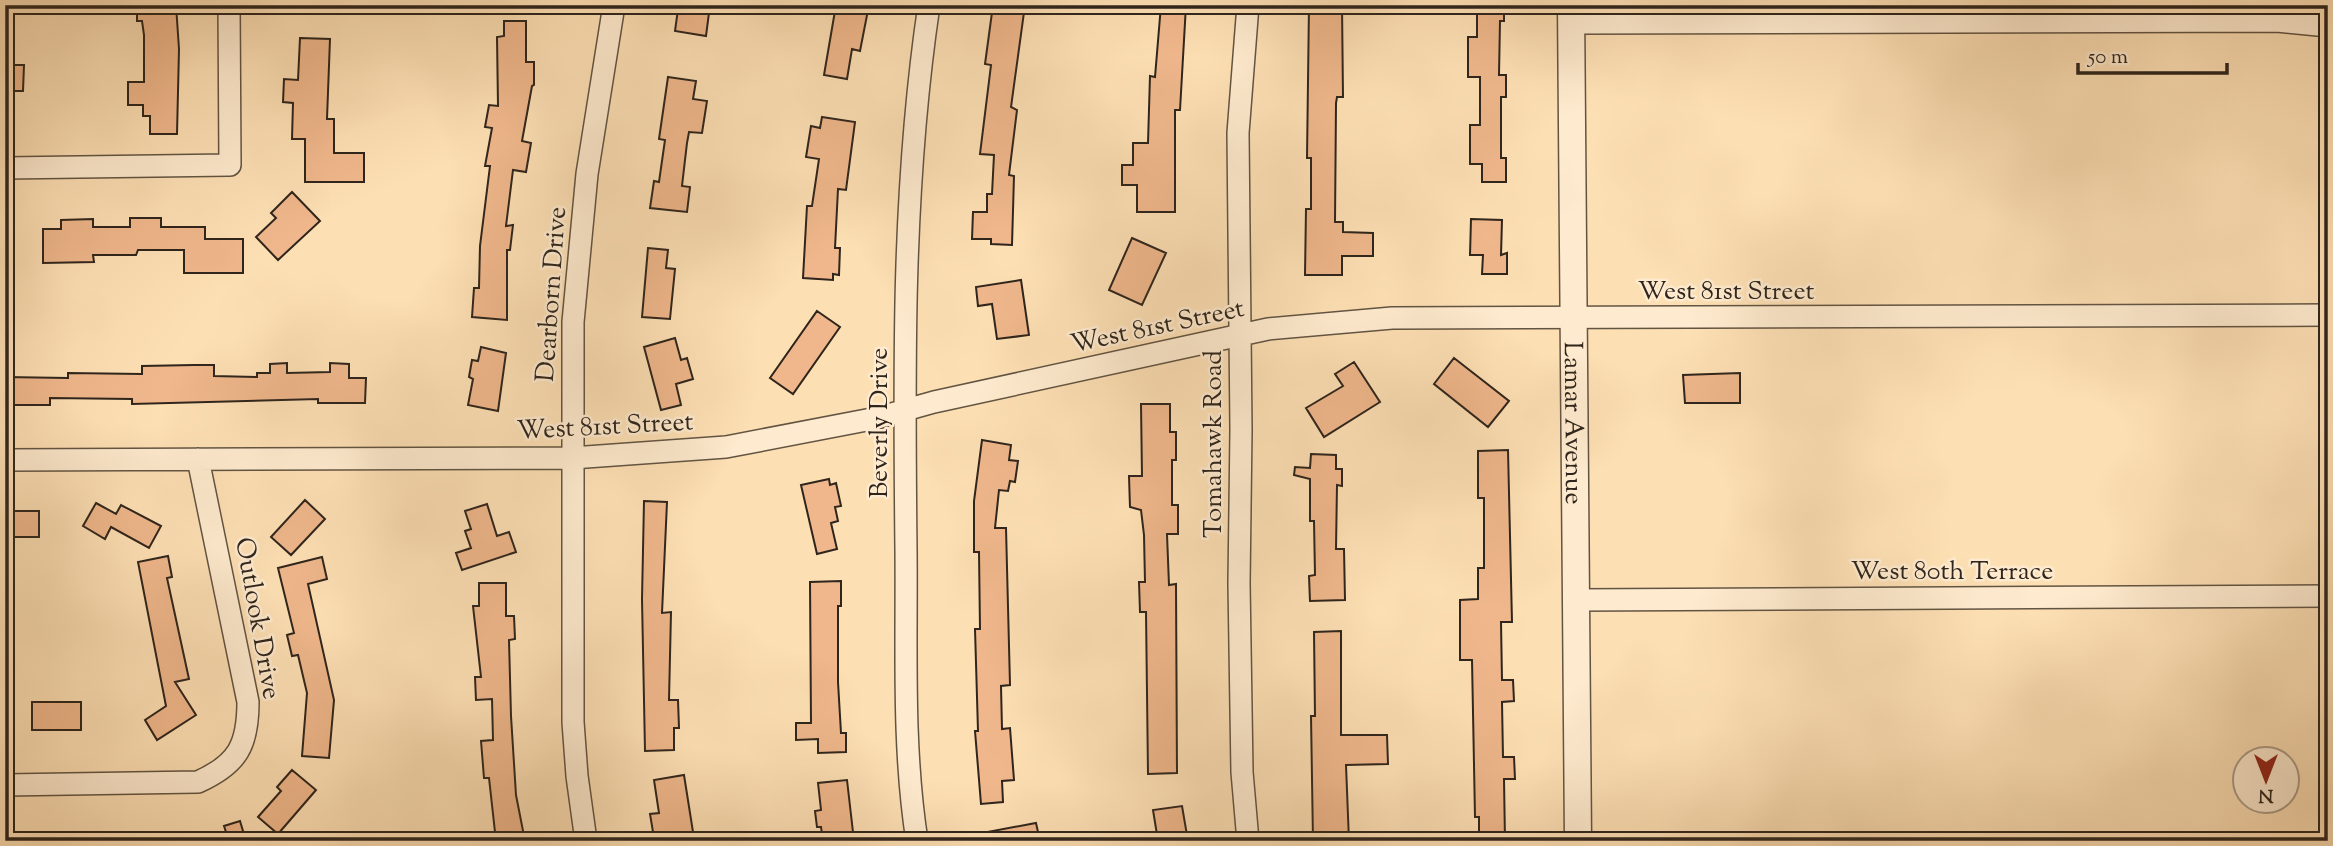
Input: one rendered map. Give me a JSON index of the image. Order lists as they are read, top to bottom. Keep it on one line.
{"streets":{"street":["West 81st Street","Dearborn Drive","Beverly Drive","Lamar Avenue","Tomahawk Road","West 80th Terrace","Outlook Drive"]},"crossings":[["West 81st Street","Dearborn Drive"],["West 81st Street","Beverly Drive"],["West 81st Street","Lamar Avenue"],["West 81st Street","Tomahawk Road"],["West 81st Street","Outlook Drive"],["Lamar Avenue","West 80th Terrace"]],"scale_bar":"50 m","north":"bottom"}
